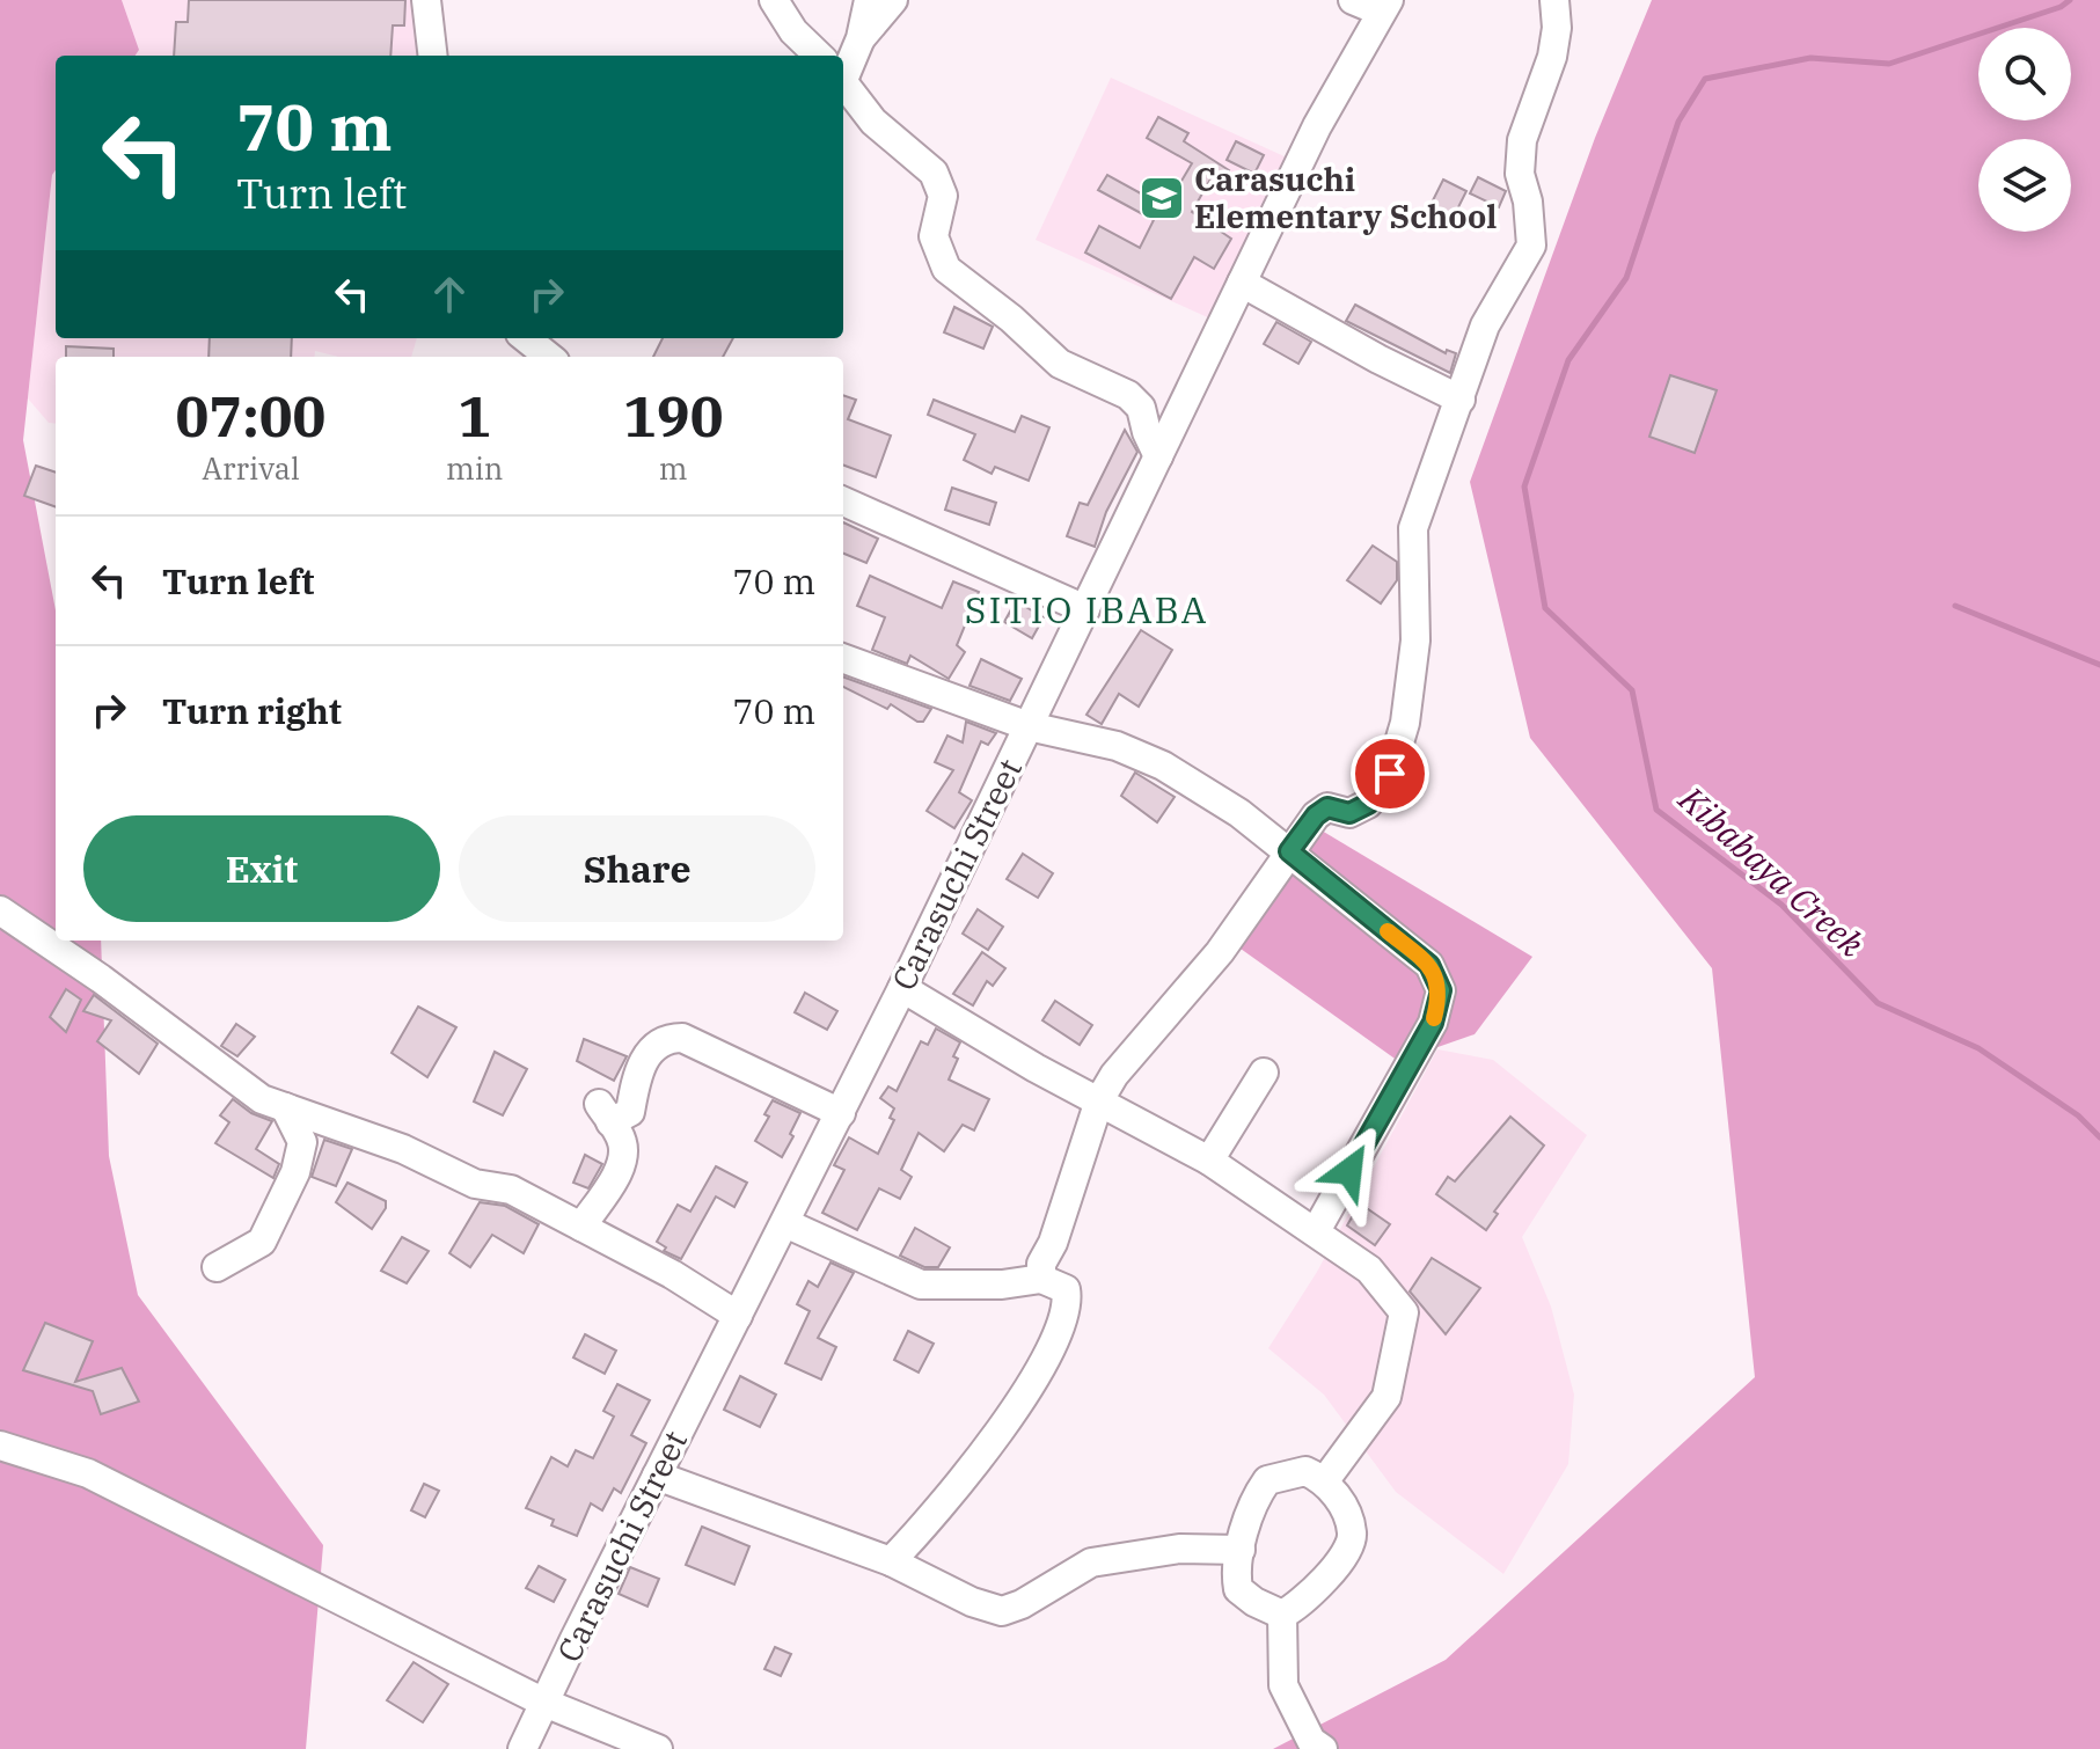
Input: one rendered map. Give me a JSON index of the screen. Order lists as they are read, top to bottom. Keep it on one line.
{"streets":{"street":["Carasuchi Street"]},"districts":["SITIO IBABA"],"water":["Kibabaya Creek"],"places":{"school or university":["Carasuchi Elementary School"]},"page":{"turn":["70 m","Turn left"],"eta":["07:00","Arrival","1","min","190","m"],"list":[{"name":"Turn left","value":"70 m"},{"name":"Turn right","value":"70 m"}],"buttons":["Exit","Share"]}}
